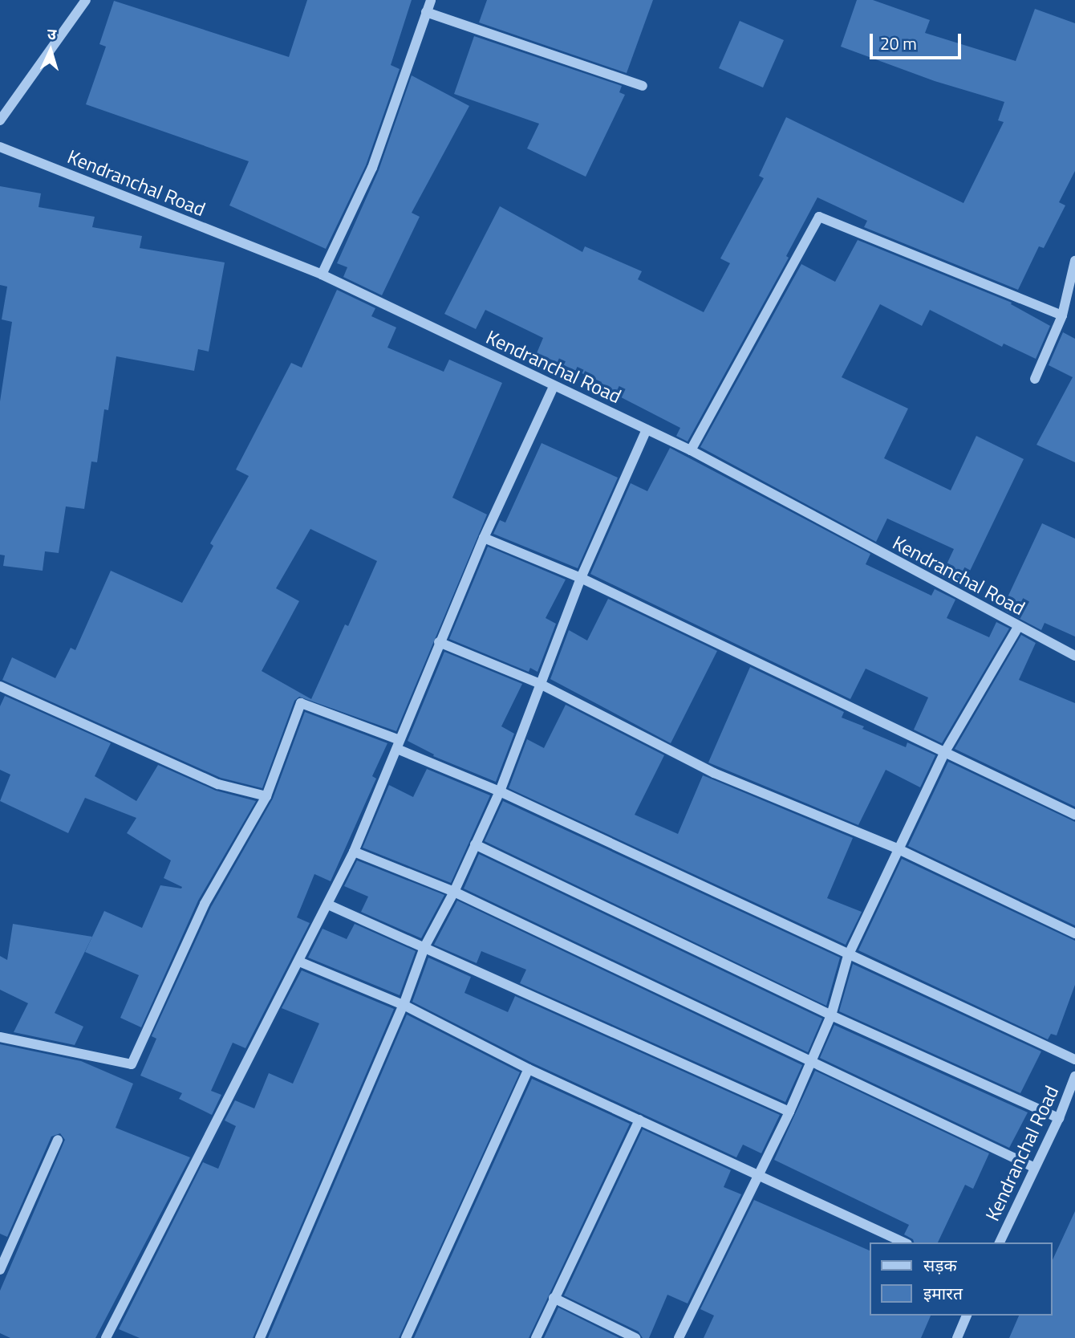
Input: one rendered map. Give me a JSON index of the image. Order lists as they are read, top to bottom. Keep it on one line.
{"streets":{"street":["Kendranchal Road"]},"legend":["सड़क","इमारत"],"scale_bar":"20 m","north":"top"}
